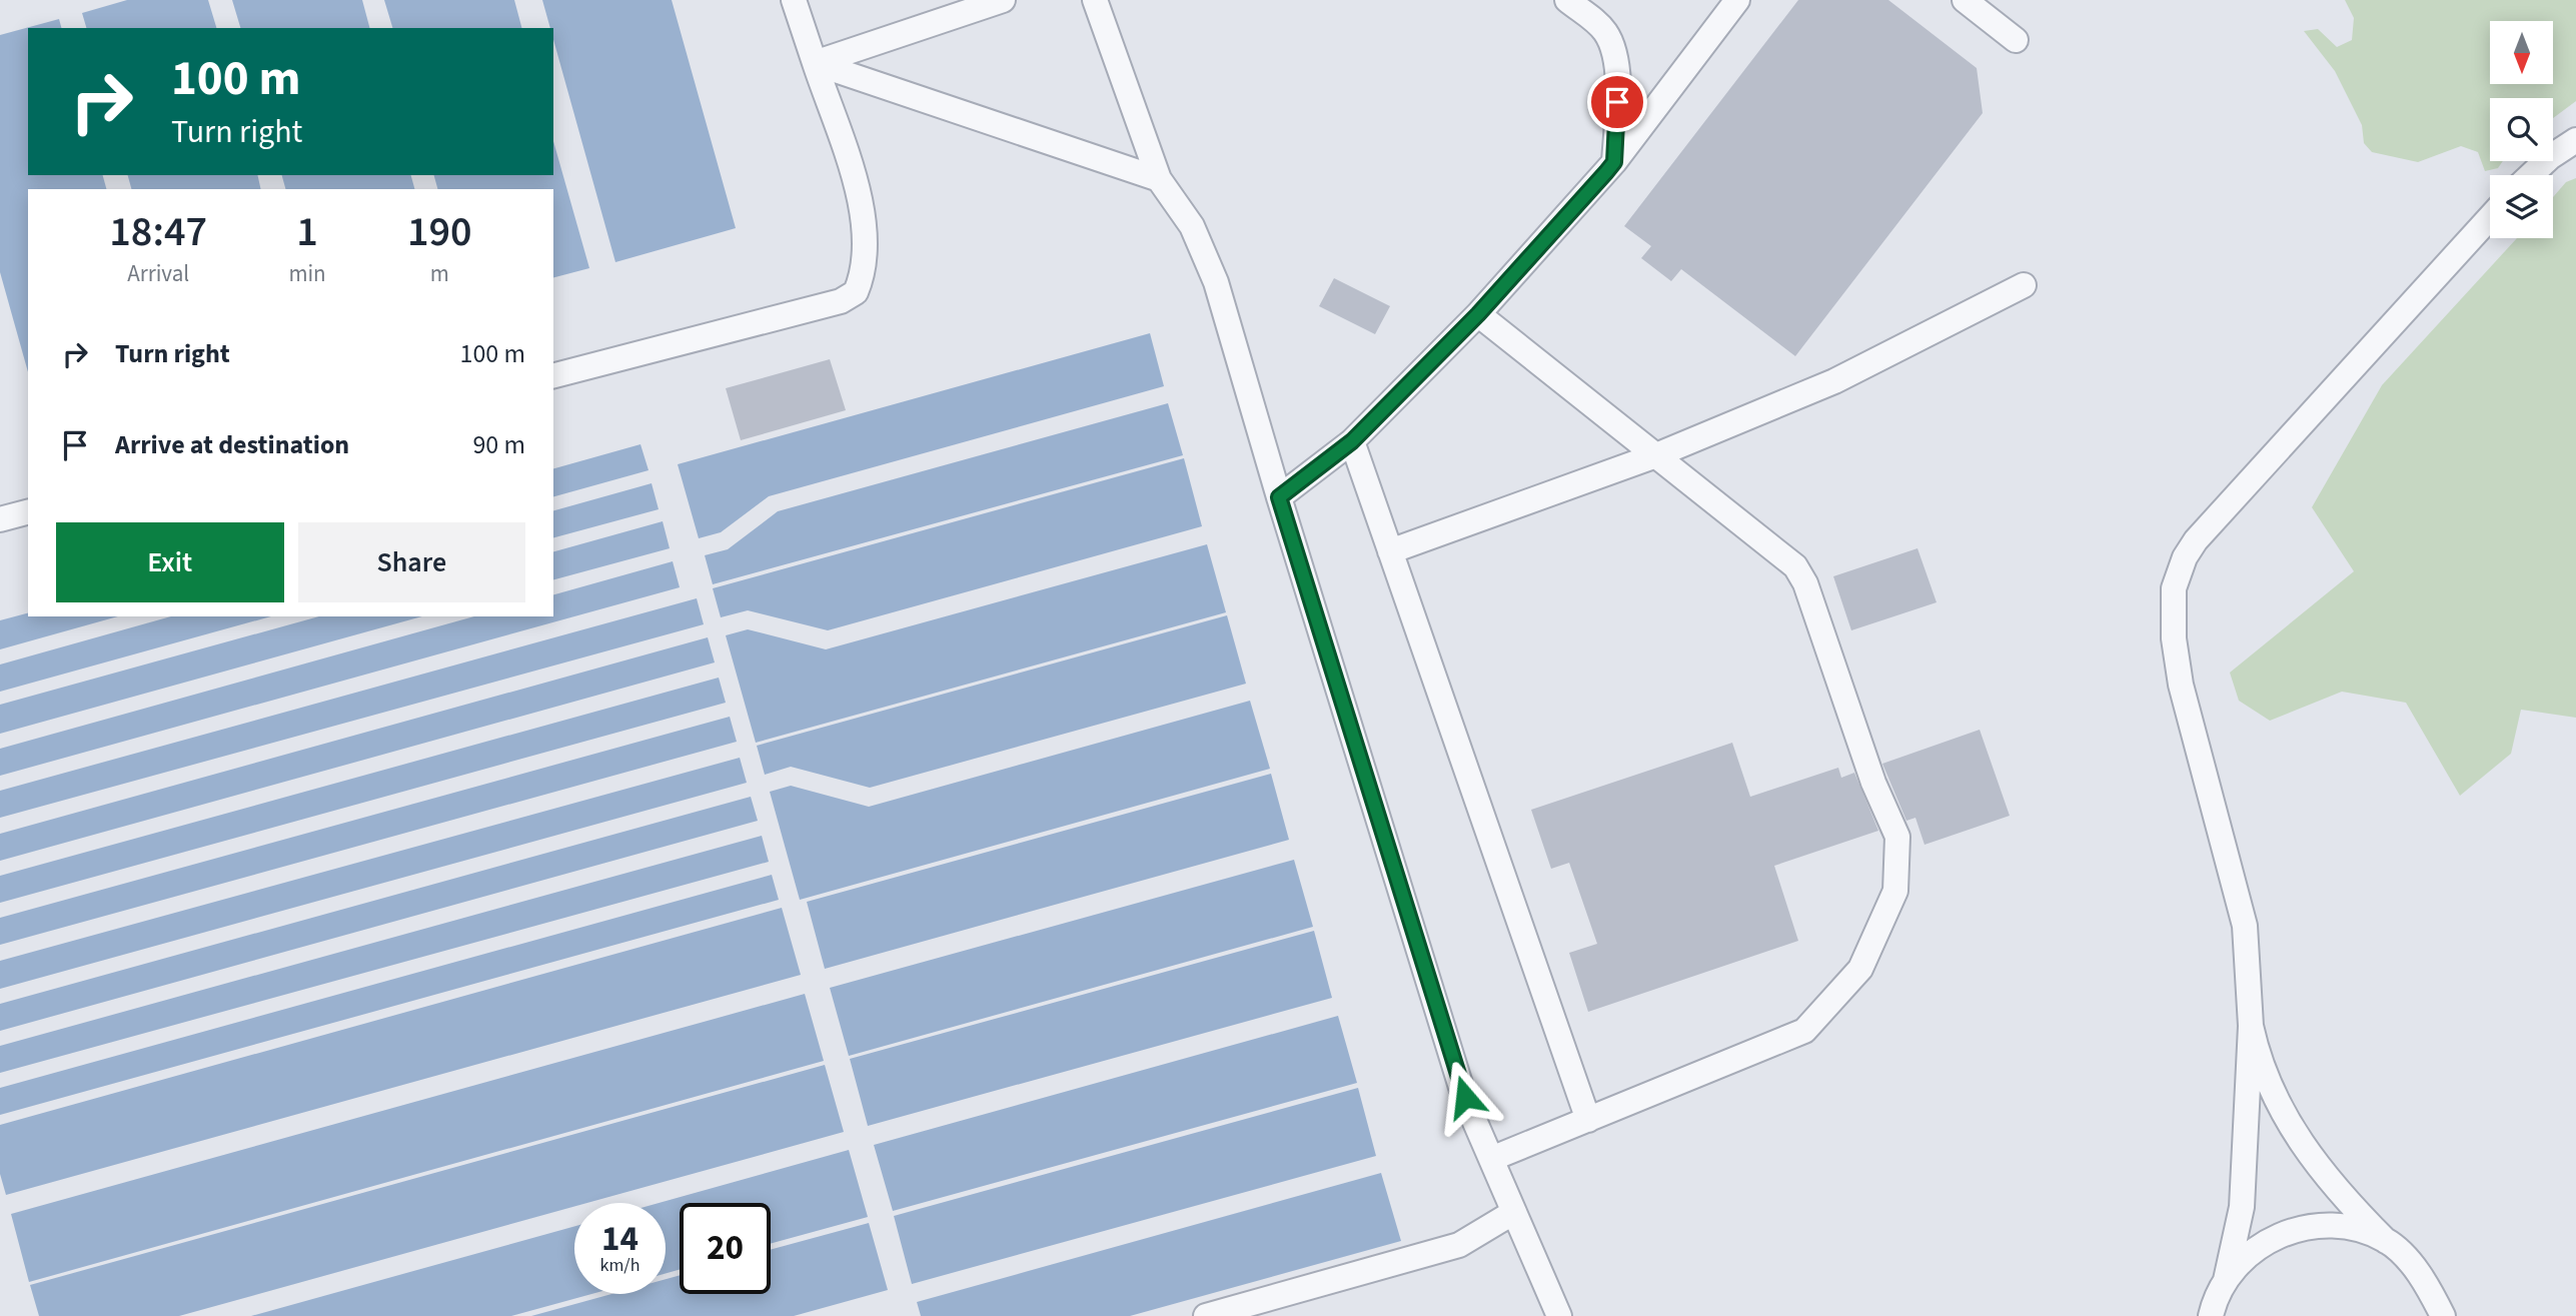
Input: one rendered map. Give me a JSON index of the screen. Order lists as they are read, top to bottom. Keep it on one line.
{"north":"bottom","page":{"turn":["100 m","Turn right"],"eta":["18:47","Arrival","1","min","190","m"],"list":[{"name":"Turn right","value":"100 m"},{"name":"Arrive at destination","value":"90 m"}],"buttons":["Exit","Share"],"speed":"14 km/h","limit":"20"}}
